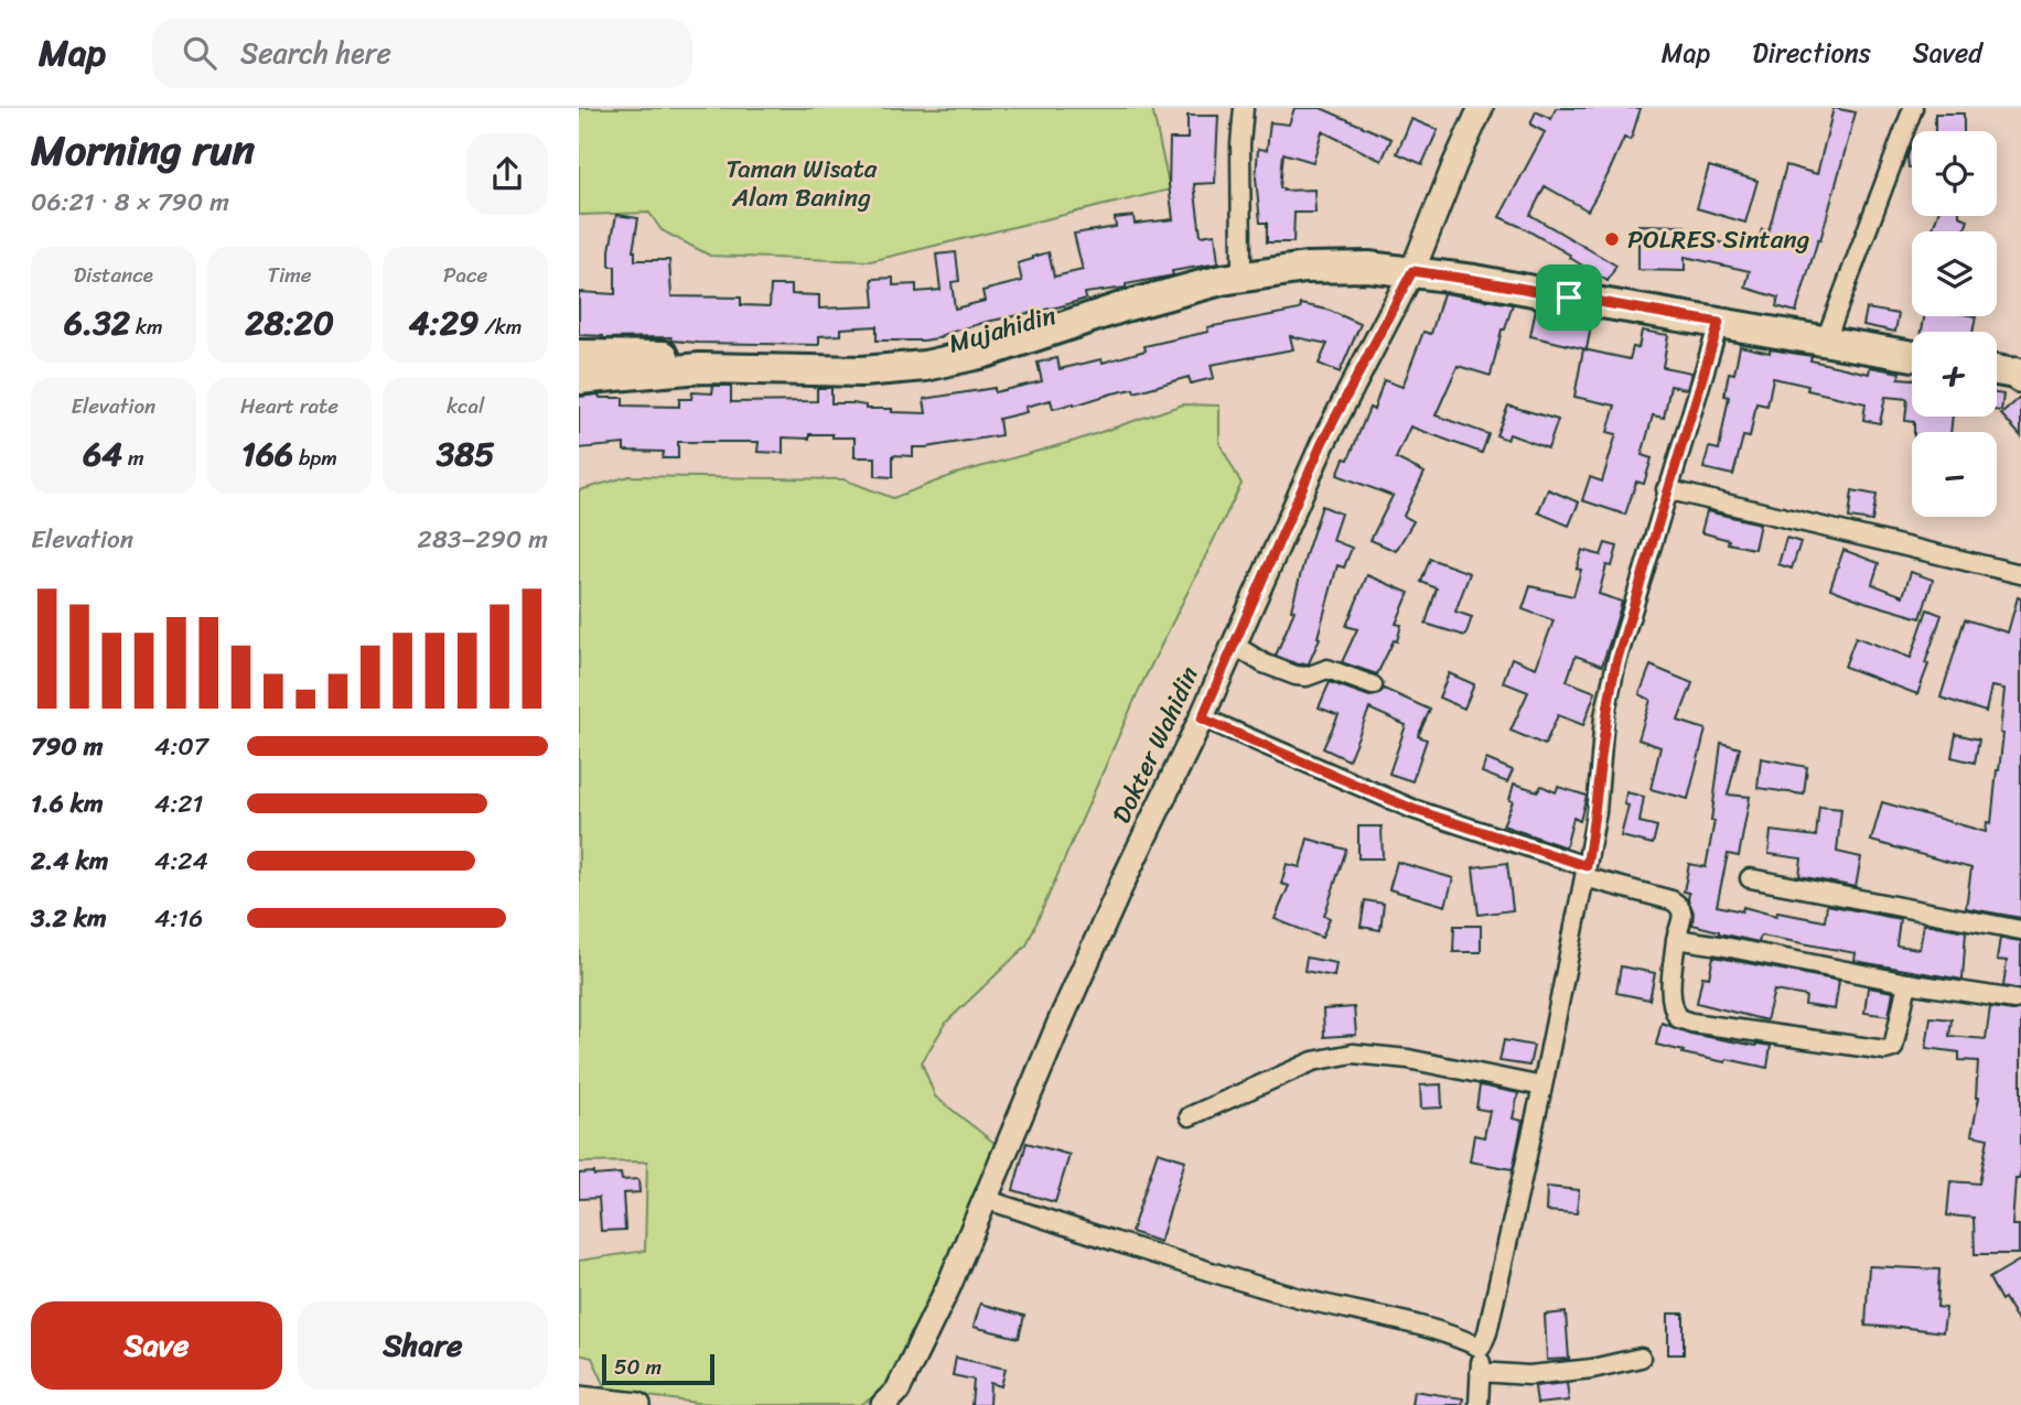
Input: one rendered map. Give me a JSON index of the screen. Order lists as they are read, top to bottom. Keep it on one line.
{"streets":{"main road":["Mujahidin"],"street":["Dokter Wahidin"]},"crossings":[["Mujahidin","Dokter Wahidin"]],"parks":["Taman Wisata Alam Baning"],"places":["POLRES Sintang"],"scale_bar":"50 m","page":{"header":"Map","search":"Search here","nav":["Map","Directions","Saved"],"heading":["Morning run","06:21 · 8 × 790 m"],"map_buttons":["+","−"],"stats":[["Distance","6.32 km"],["Time","28:20"],["Pace","4:29 /km"],["Elevation","64 m"],["Heart rate","166 bpm"],["kcal","385"]],"chart":["Elevation","283–290 m"],"list":[{"name":"790 m","note":"4:07"},{"name":"1.6 km","note":"4:21"},{"name":"2.4 km","note":"4:24"},{"name":"3.2 km","note":"4:16"}],"buttons":["Save","Share"],"scale":"50 m"}}
